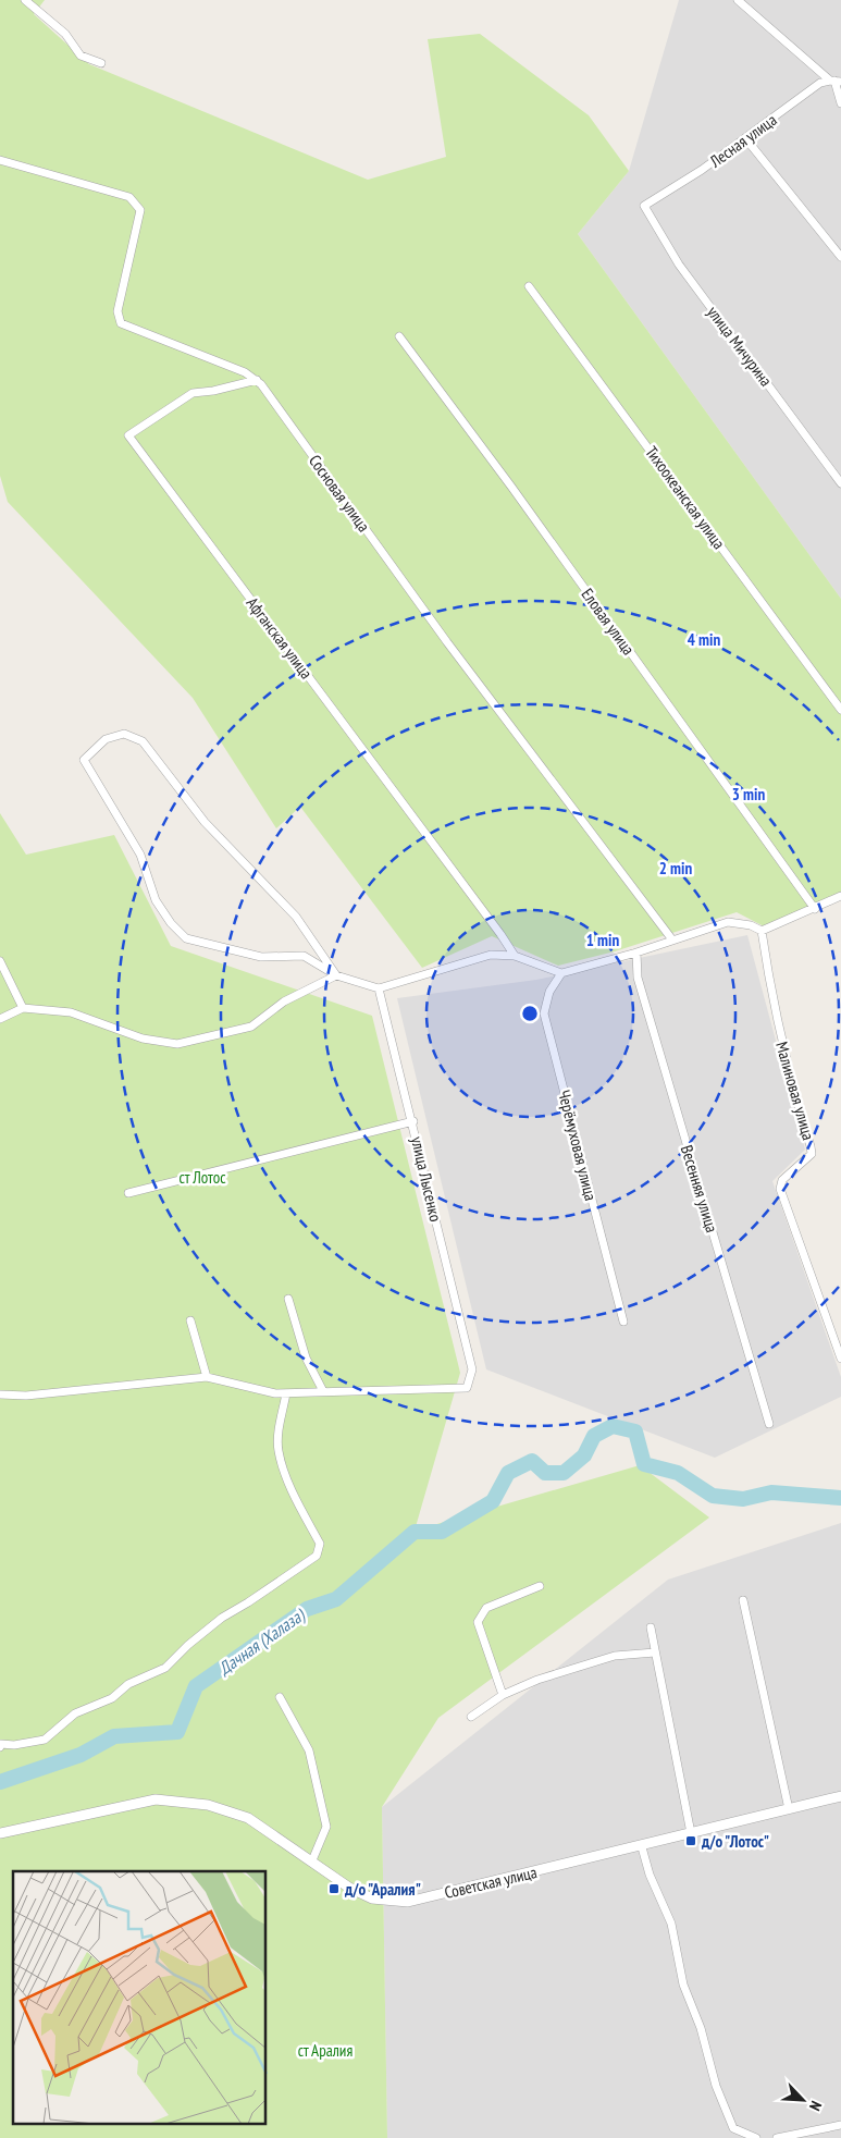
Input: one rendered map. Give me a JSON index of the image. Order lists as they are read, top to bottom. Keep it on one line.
{"streets":{"street":["Лесная улица","улица Мичурина","Сосновая улица","Тихоокеанская улица","Еловая улица","Афганская улица","Малиновая улица","Черёмуховая улица","улица Лысенко","Весенняя улица","Советская улица"]},"crossings":[["Лесная улица","улица Мичурина"],["Сосновая улица","Афганская улица"]],"water":["Дачная (Халаза)"],"parks":["ст Лотос","ст Аралия"],"places":{"transit":["д/о \"Лотос\"","д/о \"Аралия\""]},"north":"bottom right","rings":["4 min","3 min","2 min","1 min"]}
